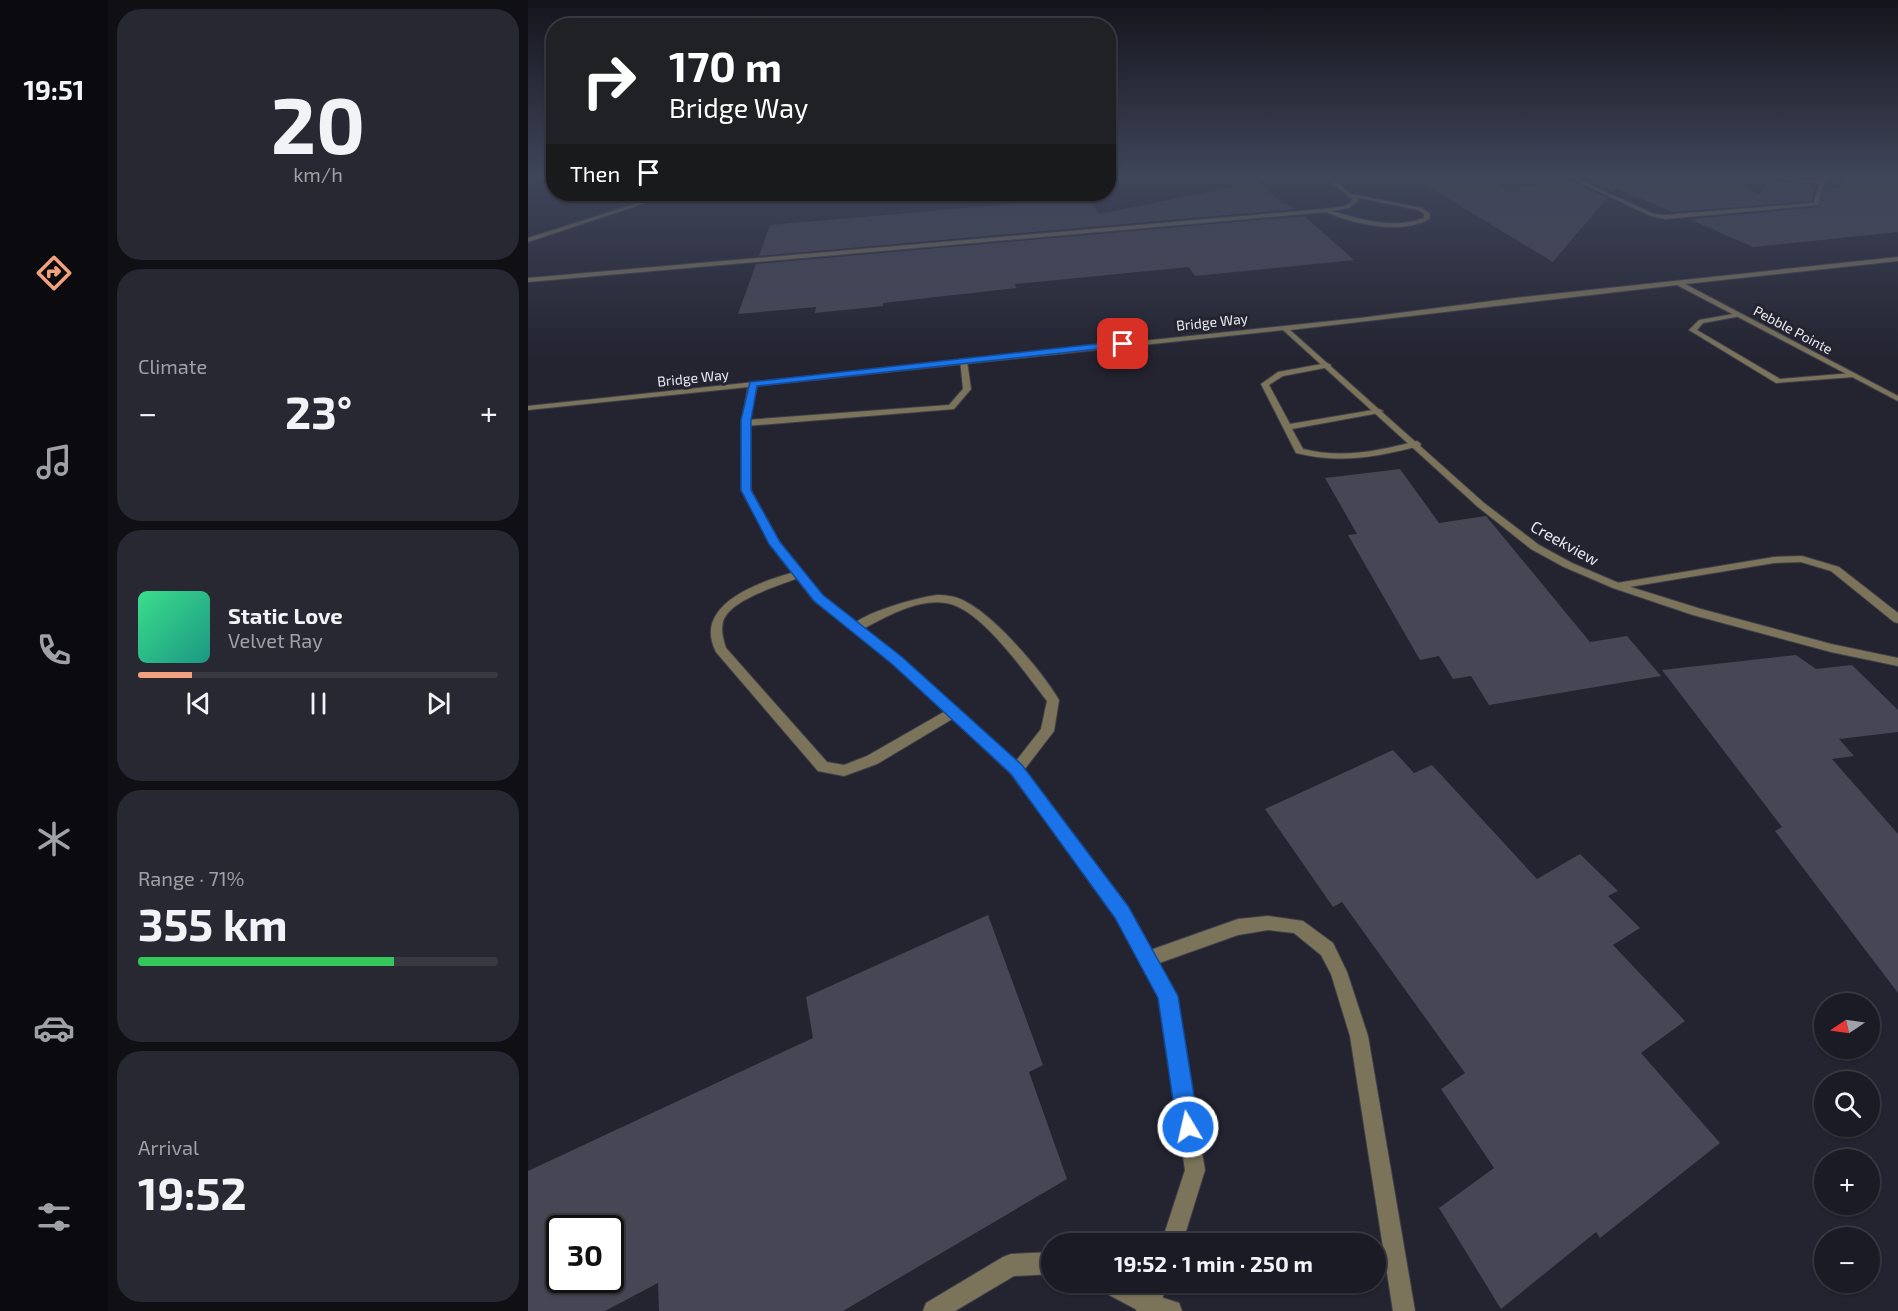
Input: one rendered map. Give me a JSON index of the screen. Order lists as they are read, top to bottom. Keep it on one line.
{"streets":{"street":["Bridge Way","Pebble Pointe","Creekview"]},"crossings":[["Bridge Way","Pebble Pointe"],["Bridge Way","Creekview"]],"north":"left","page":{"tabs":"19:51","tile":[["20","km/h"],"Climate",["Range · 71%","355 km"],["Arrival","19:52"]],"turn":["170 m","Bridge Way"],"then":"Then","heat":["−","23°","+"],"song":["Static Love","Velvet Ray"],"map_buttons":["+","−"],"limit":"30","trip":"19:52 · 1 min · 250 m"}}
